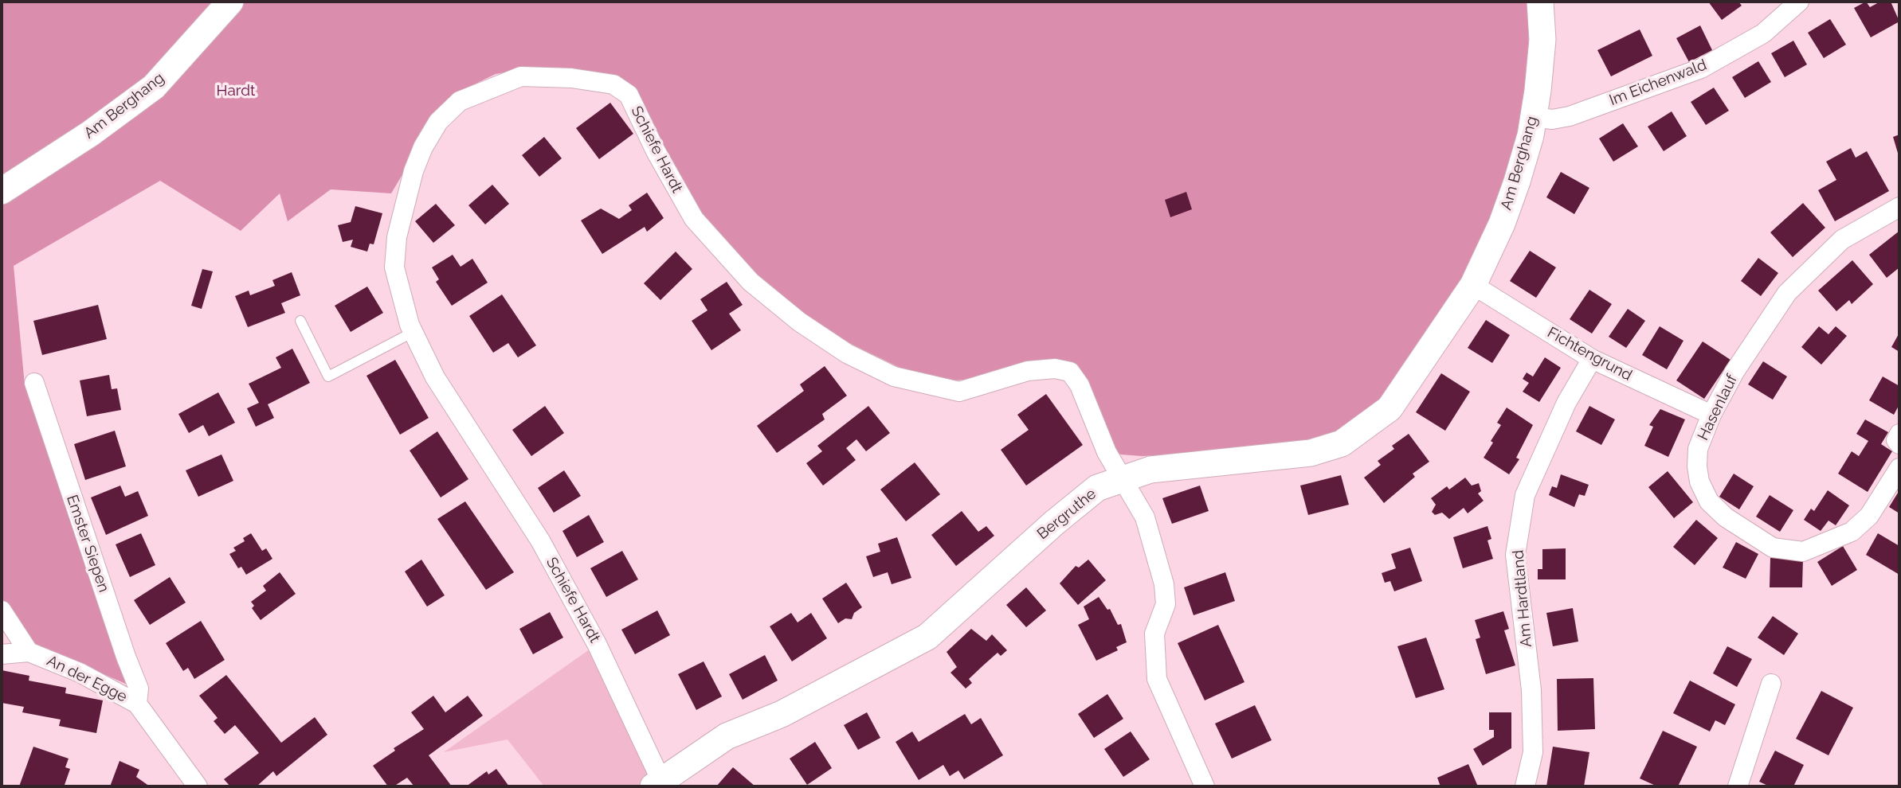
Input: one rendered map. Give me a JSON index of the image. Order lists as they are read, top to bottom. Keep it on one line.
{"streets":{"street":["Im Eichenwald","Am Berghang","Schiefe Hardt","Fichtengrund","Hasenlauf","Bergruthe","Emster Siepen","Am Hardtland","An der Egge"]},"crossings":[["Im Eichenwald","Am Berghang"],["Am Berghang","Fichtengrund"],["Am Berghang","Bergruthe"],["Schiefe Hardt","Bergruthe"],["Fichtengrund","Hasenlauf"],["Fichtengrund","Bergruthe"],["Fichtengrund","Am Hardtland"],["Emster Siepen","An der Egge"]],"parks":["Hardt"]}
